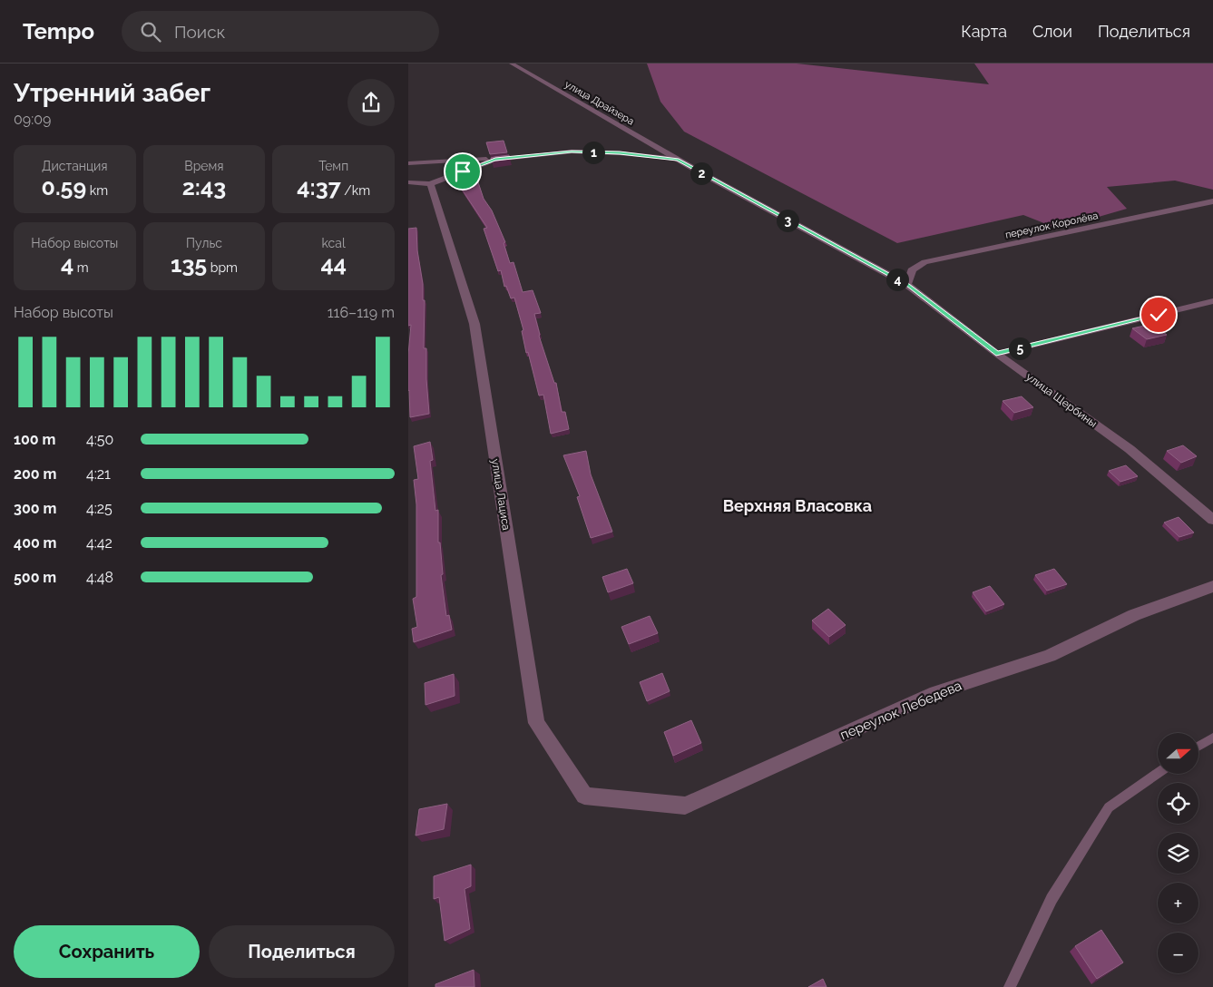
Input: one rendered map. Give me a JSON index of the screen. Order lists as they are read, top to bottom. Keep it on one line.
{"streets":{"street":["улица Драйзера","переулок Королёва","улица Щербины","улица Лациса","переулок Лебедева"]},"crossings":[["улица Драйзера","переулок Королёва"],["улица Драйзера","улица Щербины"],["улица Драйзера","улица Лациса"],["переулок Королёва","улица Щербины"],["улица Лациса","переулок Лебедева"]],"districts":["Верхняя Власовка"],"north":"right","page":{"header":"Tempo","search":"Поиск","nav":["Карта","Слои","Поделиться"],"heading":["Утренний забег","09:09"],"stats":[["Дистанция","0.59 km"],["Время","2:43"],["Темп","4:37 /km"],["Набор высоты","4 m"],["Пульс","135 bpm"],["kcal","44"]],"pins":["1","2","3","4","5"],"chart":["Набор высоты","116–119 m"],"list":[{"name":"100 m","note":"4:50"},{"name":"200 m","note":"4:21"},{"name":"300 m","note":"4:25"},{"name":"400 m","note":"4:42"},{"name":"500 m","note":"4:48"}],"map_buttons":["+","−"],"buttons":["Сохранить","Поделиться"]}}
